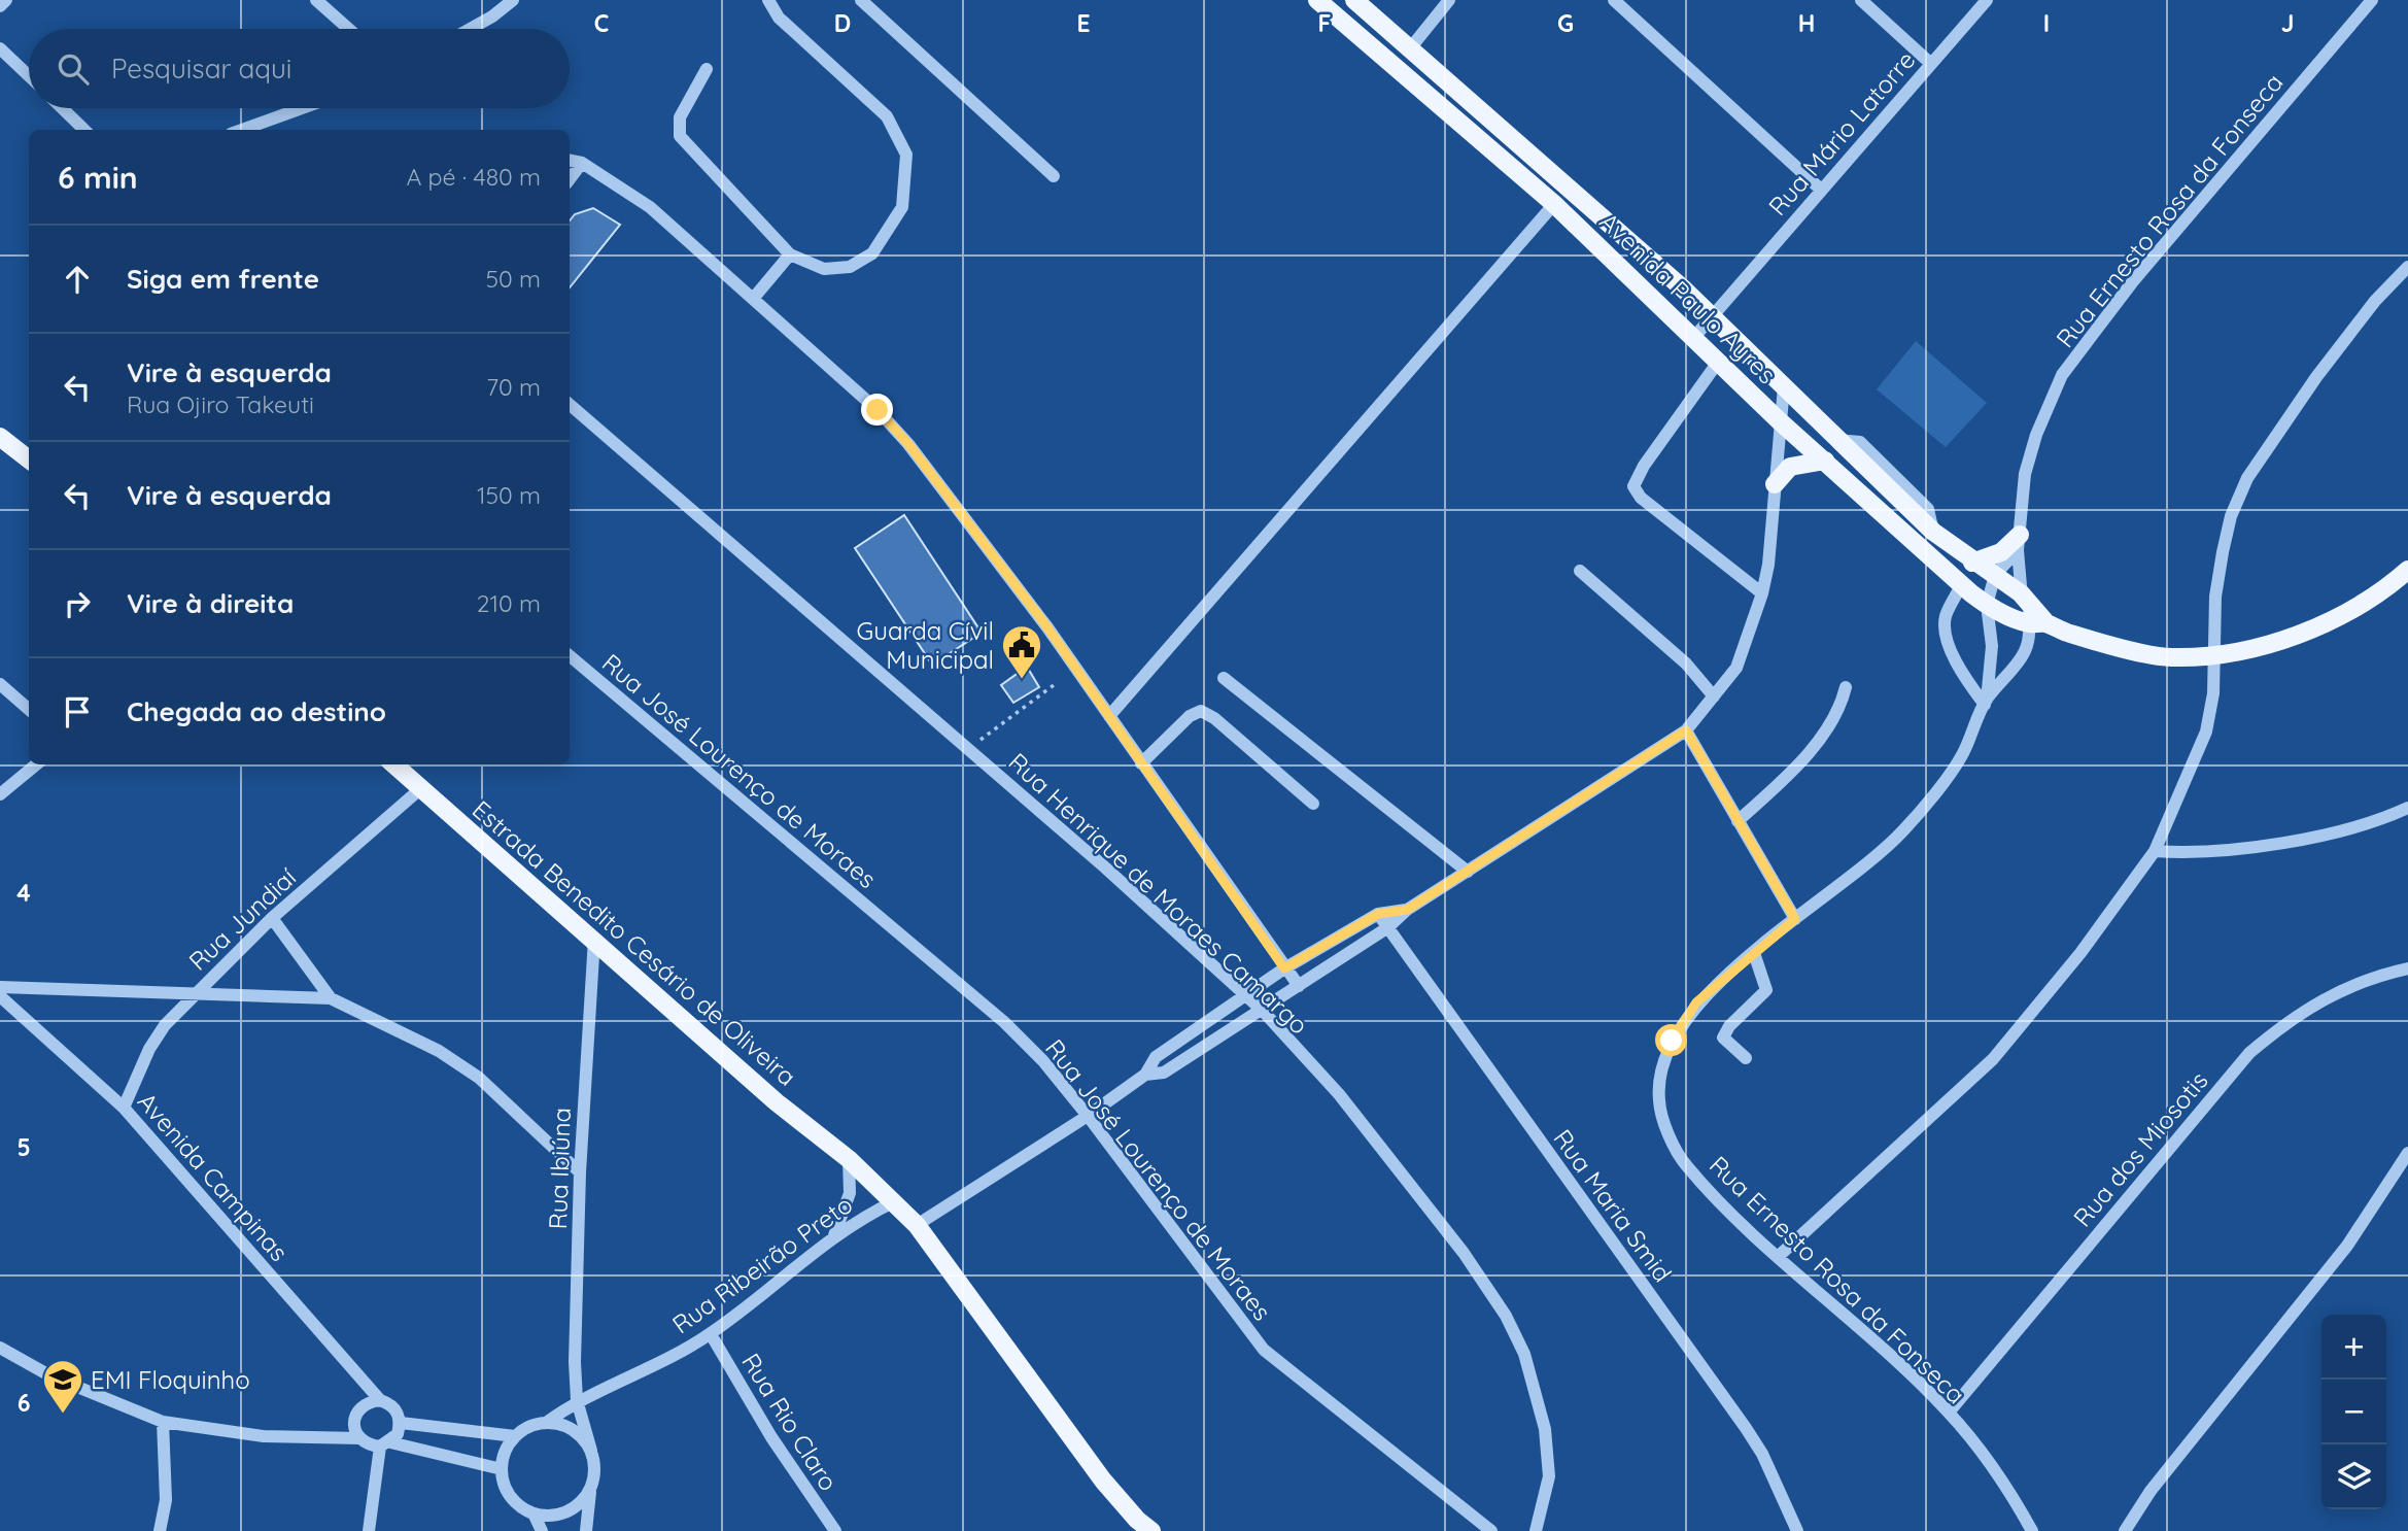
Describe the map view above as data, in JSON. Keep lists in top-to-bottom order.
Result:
{
  "streets": {
    "main road": ["Avenida Paulo Ayres", "Estrada Benedito Cesário de Oliveira"],
    "street": [
      "Rua Mário Latorre",
      "Rua Ernesto Rosa da Fonseca",
      "Rua José Lourenço de Moraes",
      "Rua Henrique de Moraes Camargo",
      "Rua Jundiaí",
      "Rua dos Miosotis",
      "Rua Ibiúna",
      "Avenida Campinas",
      "Rua Maria Smid",
      "Rua Ribeirão Preto",
      "Rua Rio Claro"
    ]
  },
  "crossings": [
    ["Rua Mário Latorre", "Avenida Paulo Ayres"],
    ["Rua Ernesto Rosa da Fonseca", "Avenida Paulo Ayres"],
    ["Rua Ernesto Rosa da Fonseca", "Rua dos Miosotis"],
    ["Rua Jundiaí", "Estrada Benedito Cesário de Oliveira"],
    ["Rua Jundiaí", "Avenida Campinas"],
    ["Estrada Benedito Cesário de Oliveira", "Rua Ibiúna"],
    ["Estrada Benedito Cesário de Oliveira", "Rua Ribeirão Preto"],
    ["Rua Ibiúna", "Rua Ribeirão Preto"],
    ["Rua Ribeirão Preto", "Rua Rio Claro"]
  ],
  "places": {
    "public building": ["Guarda Cívil Municipal"],
    "school or university": ["EMI Floquinho"]
  },
  "page": {
    "search": "Pesquisar aqui",
    "heading": ["6 min", "A pé · 480 m"],
    "list": [
      ["Siga em frente", "50 m"],
      ["Vire à esquerda", "Rua Ojiro Takeuti", "70 m"],
      ["Vire à esquerda", "150 m"],
      ["Vire à direita", "210 m"],
      "Chegada ao destino"
    ],
    "map_buttons": ["+", "−"]
  },
  "grid": {
    "columns": [
      "C",
      "D",
      "E",
      "F",
      "G",
      "H",
      "I",
      "J"
    ],
    "rows": ["4", "5", "6"]
  }
}
